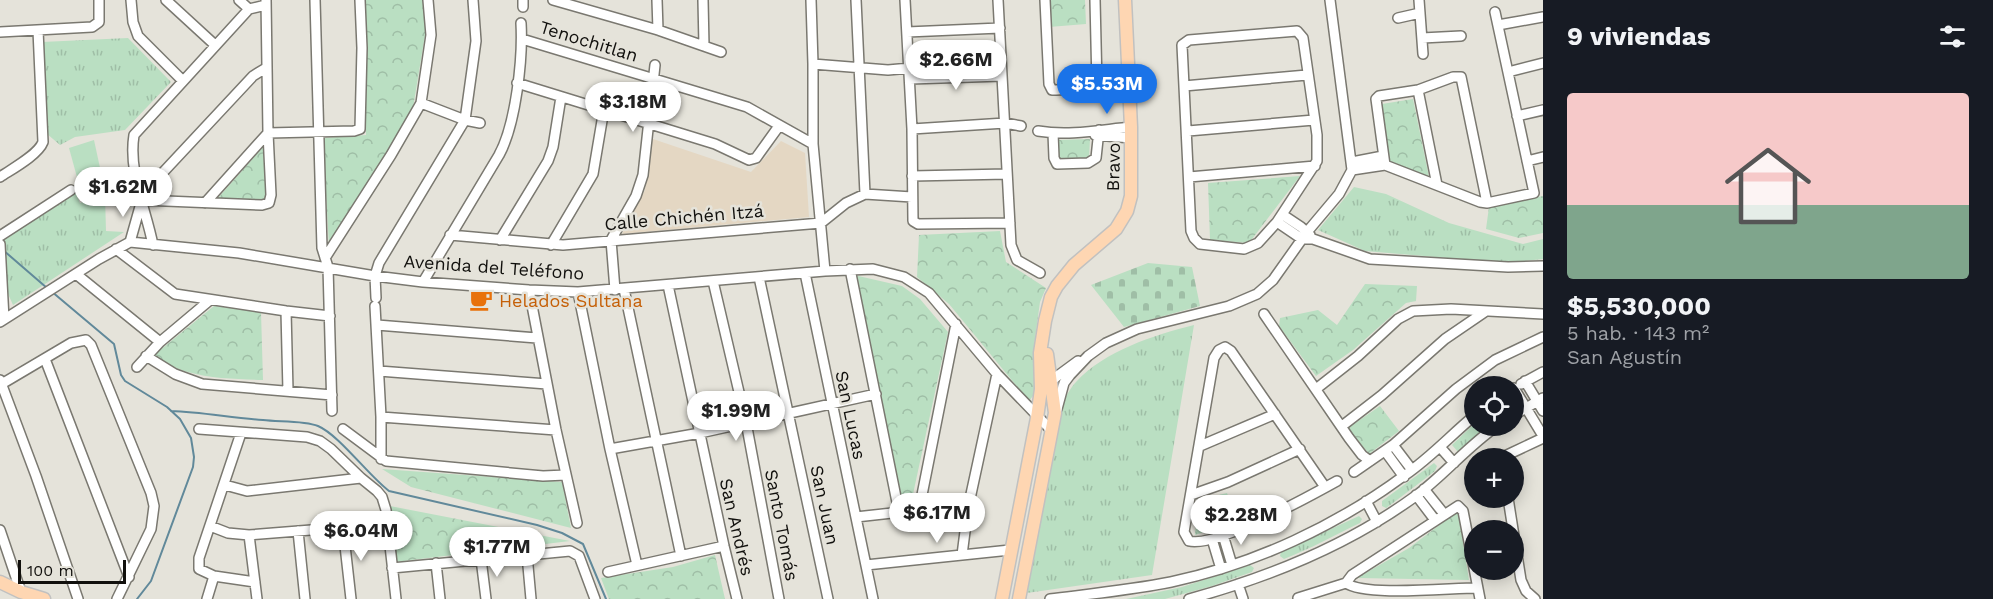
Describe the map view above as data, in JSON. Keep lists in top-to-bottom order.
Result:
{
  "streets": {
    "main road": ["Bravo"],
    "street": [
      "Tenochitlan",
      "Calle Chichén Itzá",
      "Avenida del Teléfono",
      "San Lucas",
      "San Juan",
      "Santo Tomás",
      "San Andrés"
    ]
  },
  "crossings": [
    ["Bravo", "Avenida del Teléfono"],
    ["Avenida del Teléfono", "San Lucas"],
    ["Avenida del Teléfono", "San Juan"],
    ["Avenida del Teléfono", "Santo Tomás"],
    ["Avenida del Teléfono", "San Andrés"]
  ],
  "places": {
    "cafe": ["Helados Sultana"]
  },
  "scale_bar": "100 m",
  "page": {
    "heading": "9 viviendas",
    "price": [
      "$2.66M",
      "$5.53M",
      "$3.18M",
      "$1.62M",
      "$1.99M",
      "$6.17M",
      "$2.28M",
      "$6.04M",
      "$1.77M"
    ],
    "list": [
      {
        "name": "$5,530,000",
        "note": "5 hab. · 143 m² · San Agustín"
      }
    ],
    "map_buttons": ["+", "−"],
    "scale": "100 m"
  }
}
